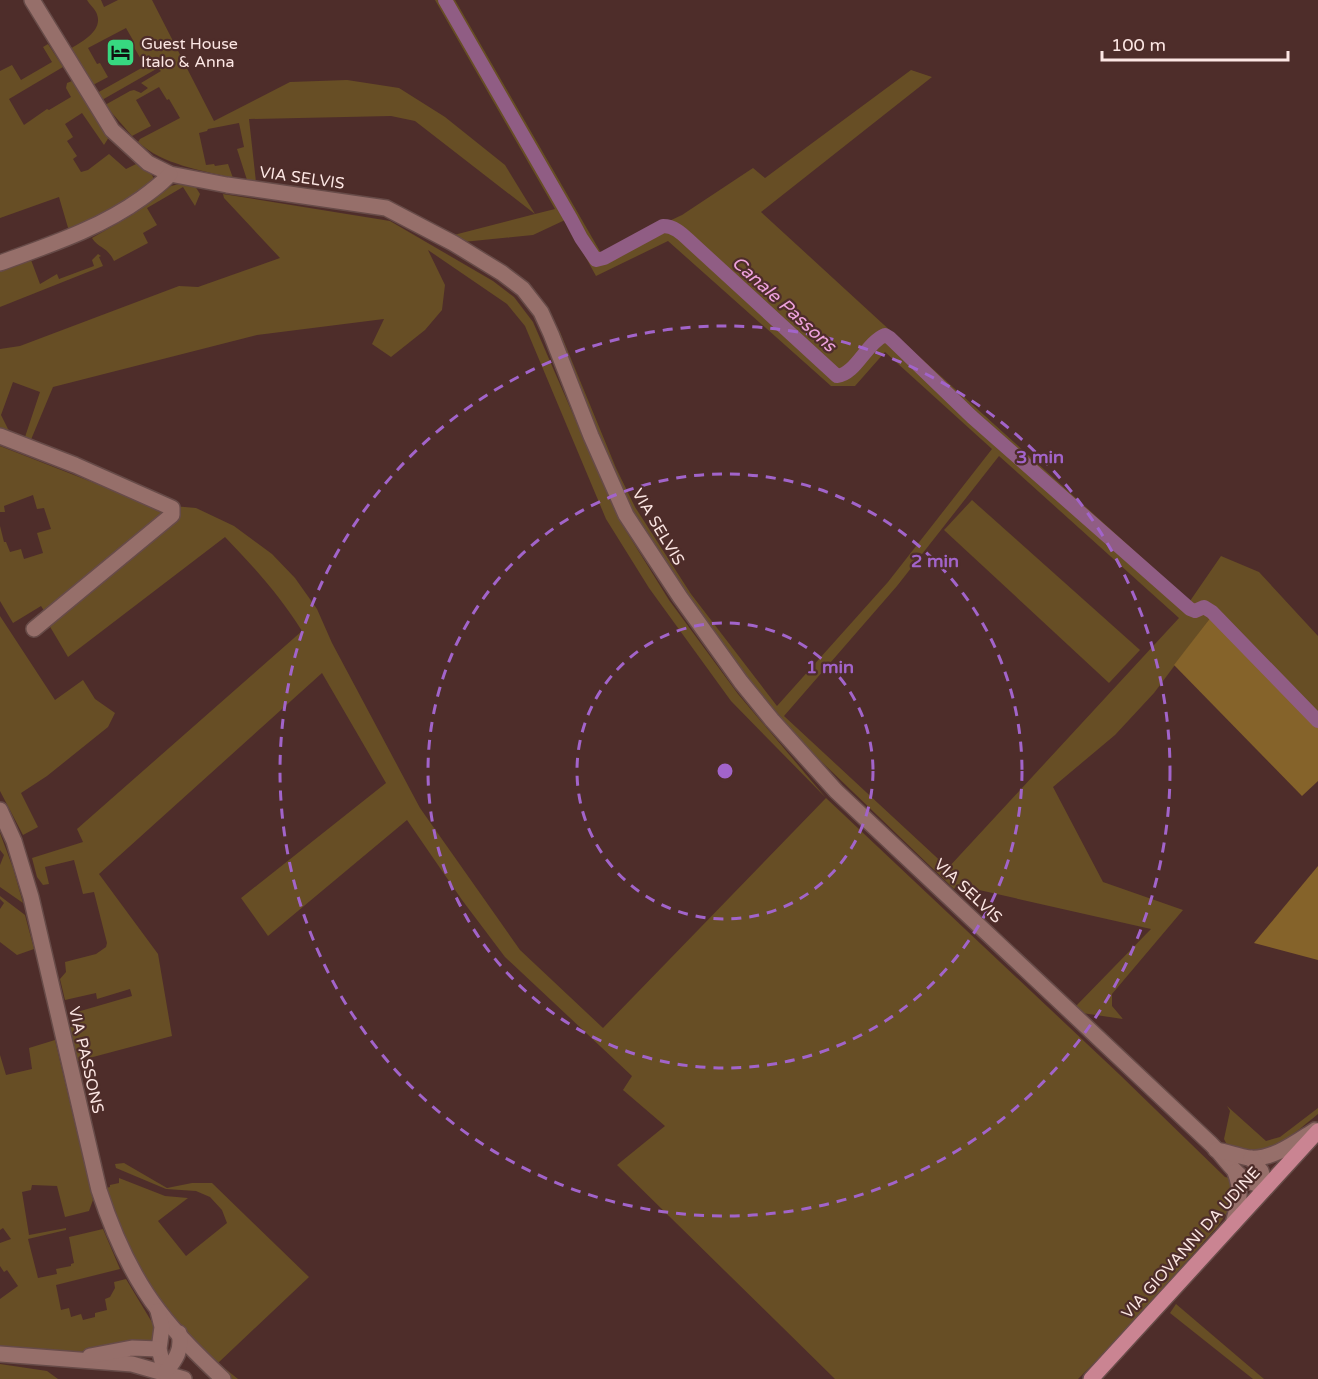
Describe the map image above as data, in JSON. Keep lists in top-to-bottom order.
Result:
{
  "streets": {
    "main road": ["VIA GIOVANNI DA UDINE"],
    "street": ["VIA SELVIS", "VIA PASSONS"]
  },
  "crossings": [
    ["VIA SELVIS", "VIA GIOVANNI DA UDINE"]
  ],
  "water": ["Canale Passons"],
  "places": {
    "hotel": ["Guest House Italo & Anna"]
  },
  "scale_bar": "100 m",
  "rings": ["3 min", "2 min", "1 min"]
}
